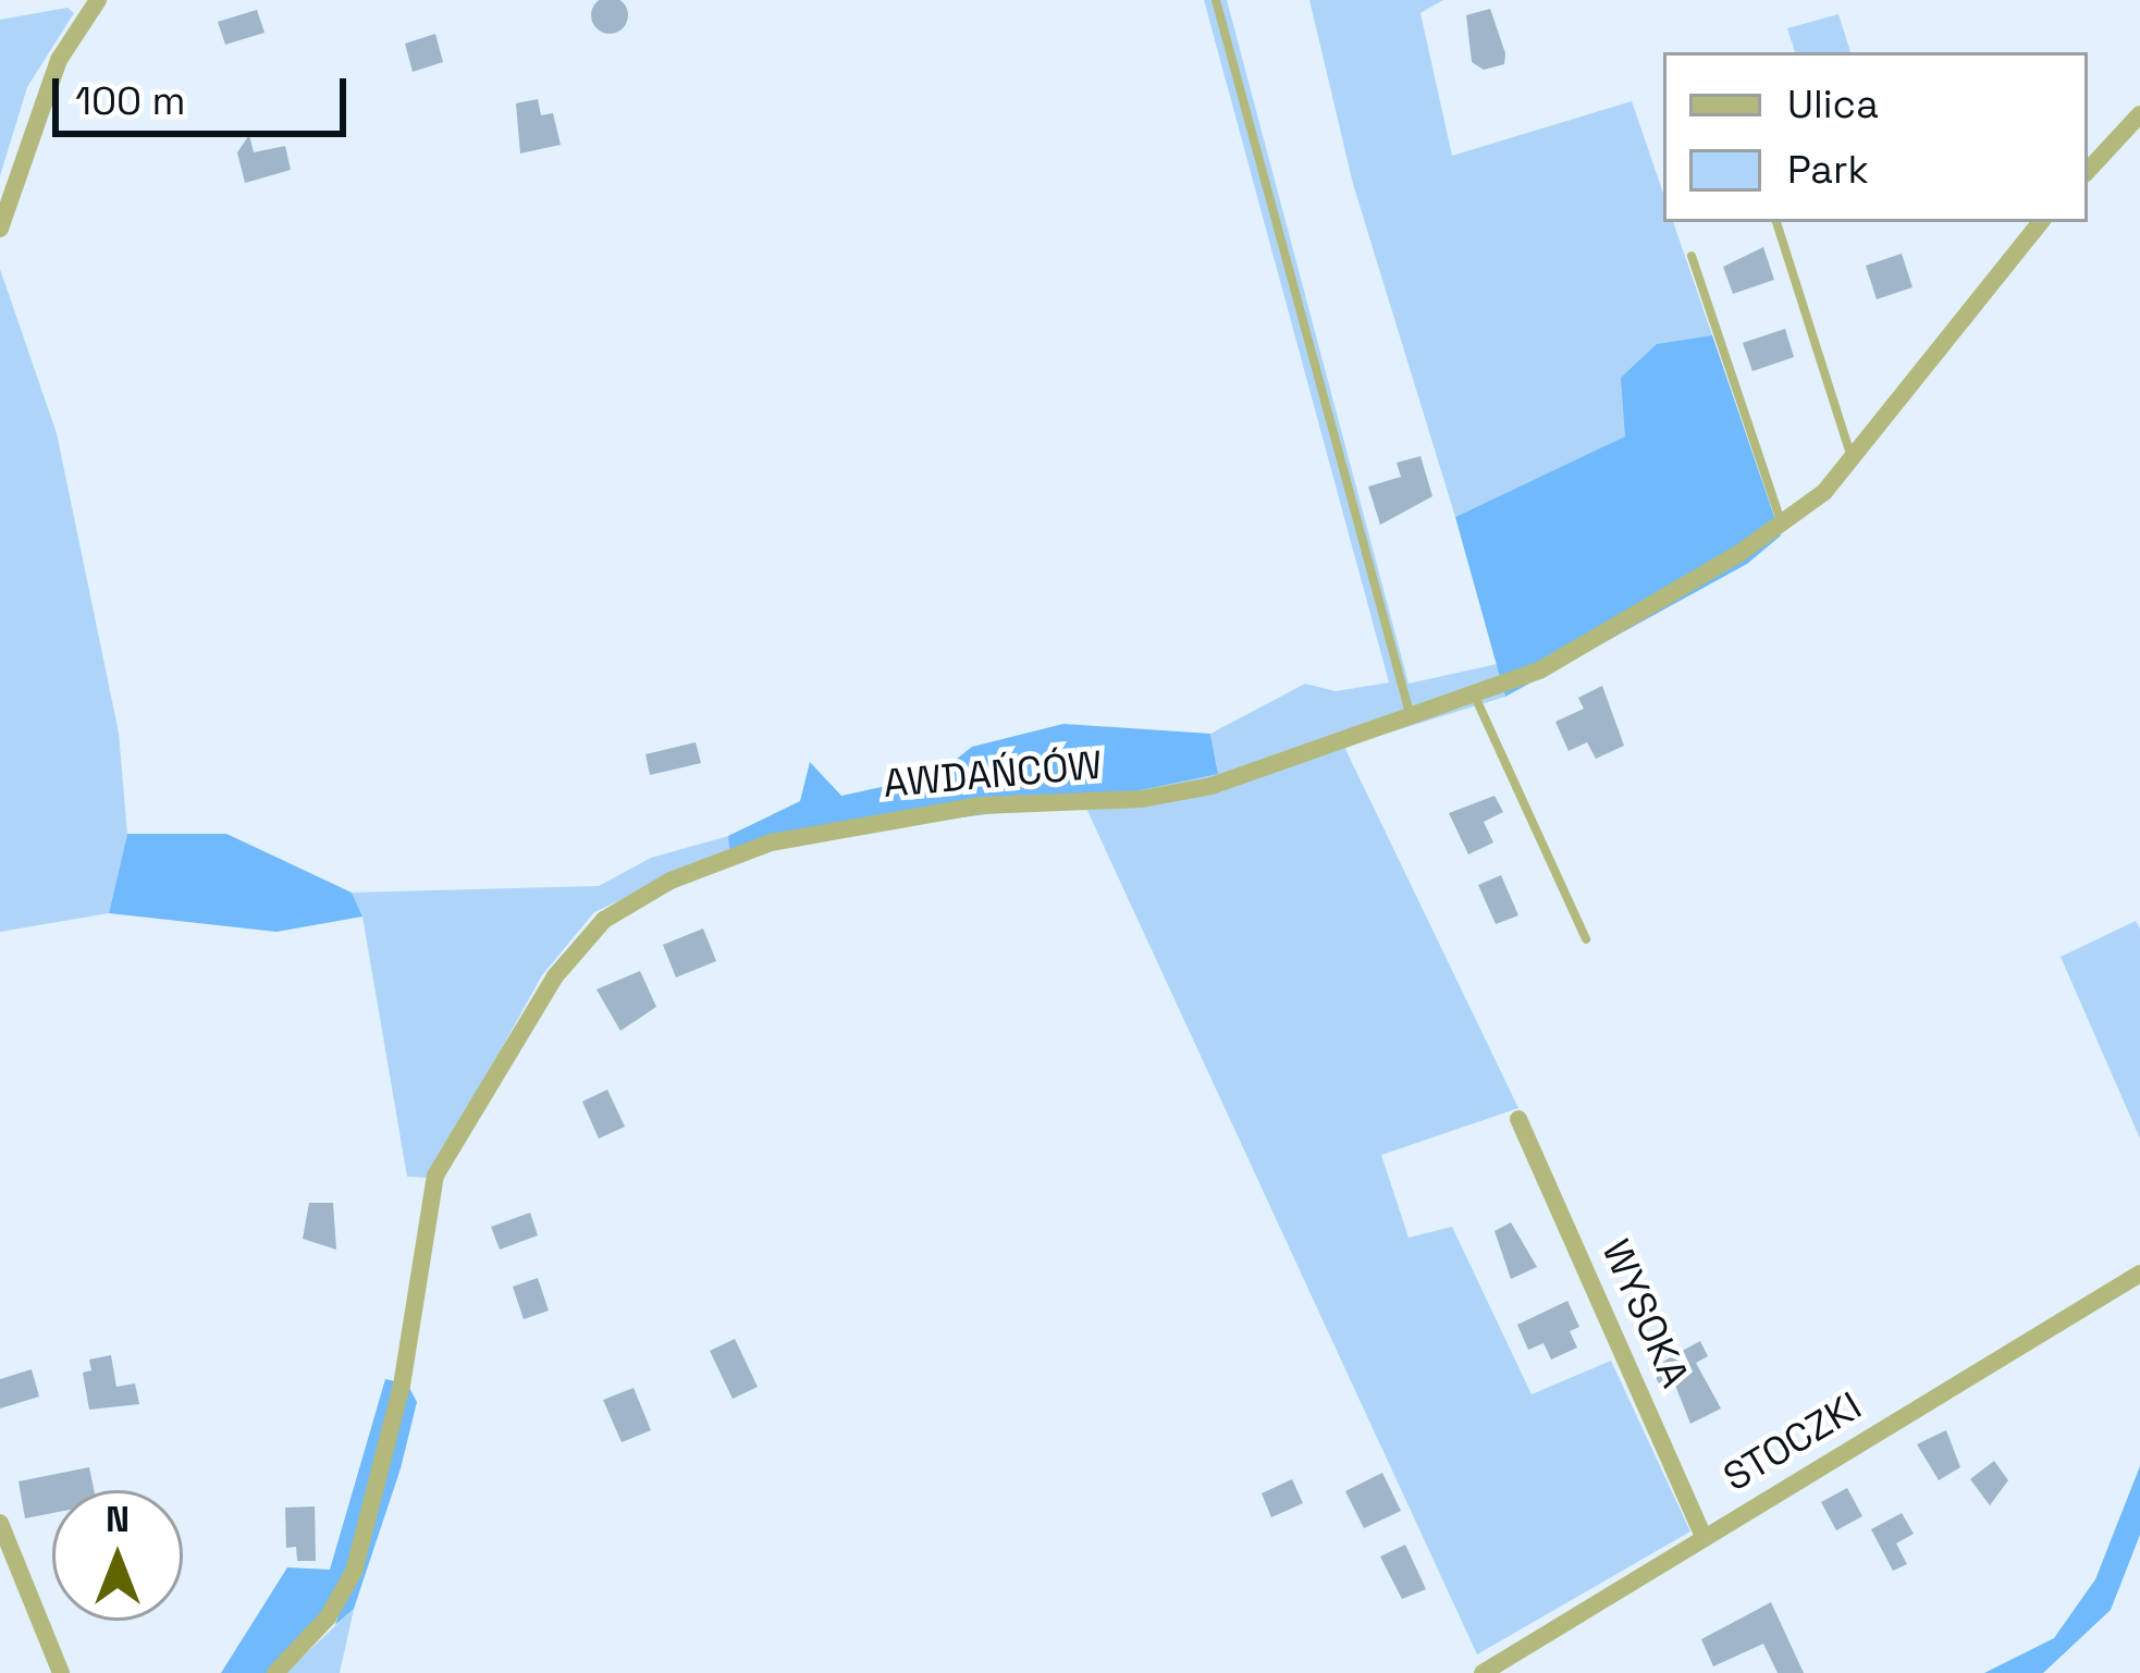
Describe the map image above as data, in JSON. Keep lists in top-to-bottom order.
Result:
{
  "streets": {
    "street": ["AWDAŃCÓW", "WYSOKA", "STOCZKI"]
  },
  "crossings": [
    ["WYSOKA", "STOCZKI"]
  ],
  "legend": ["Ulica", "Park"],
  "scale_bar": "100 m",
  "north": "top"
}
